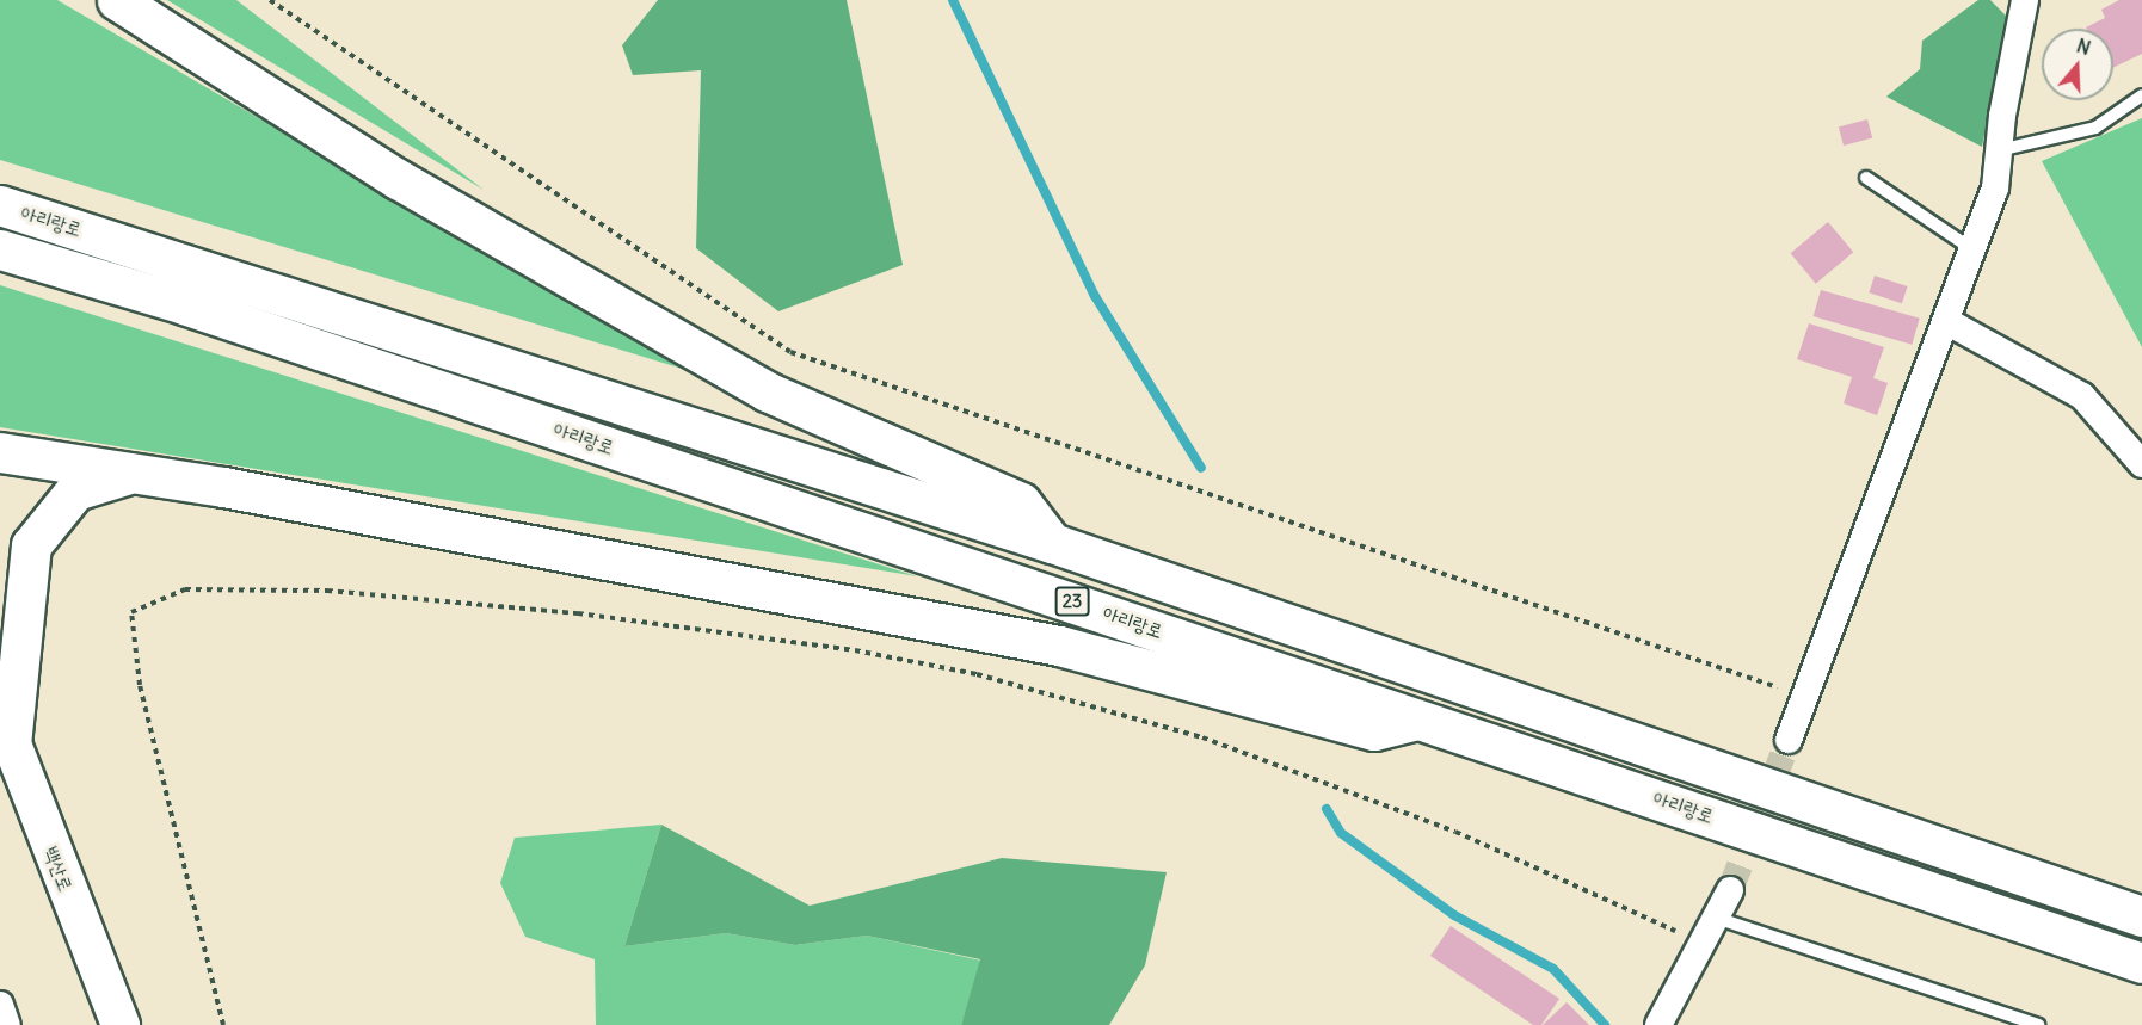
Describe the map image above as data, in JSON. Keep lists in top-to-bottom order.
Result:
{
  "streets": {
    "highway": ["아리랑로", "23"],
    "main road": ["백산로"]
  },
  "north": "top"
}
